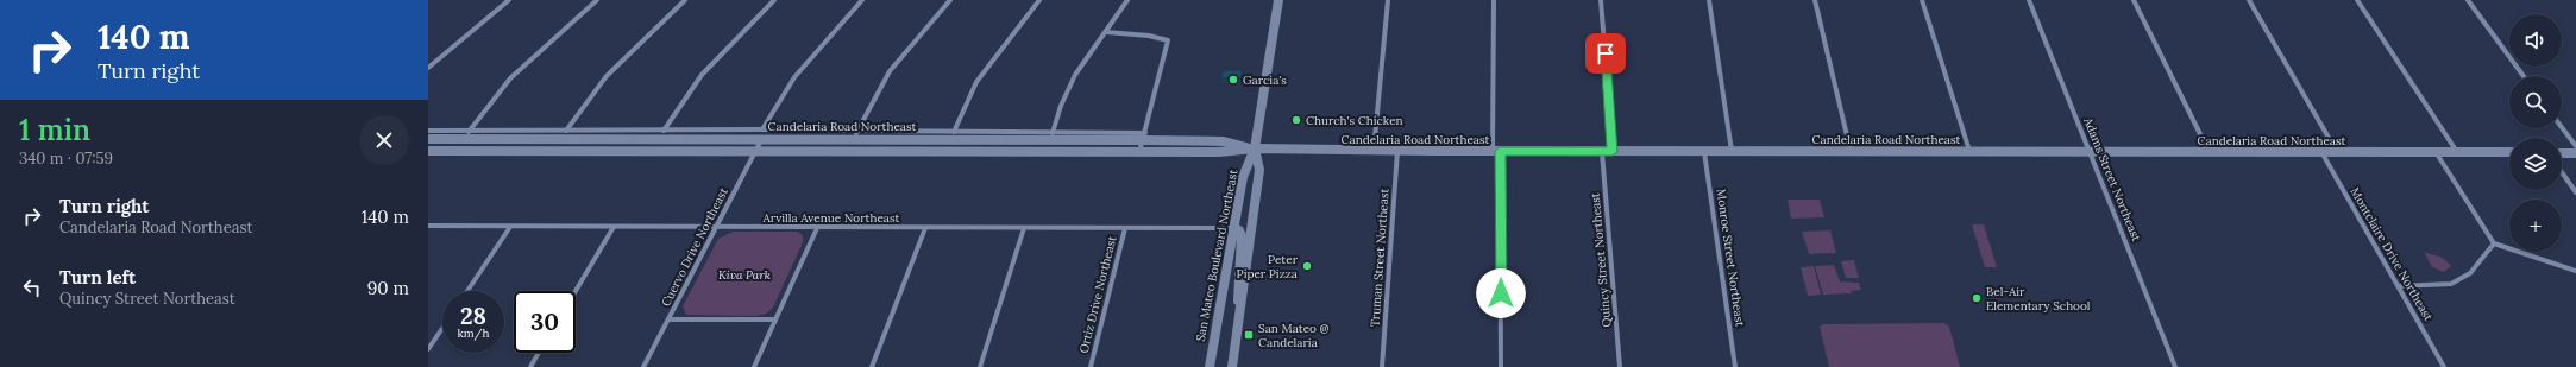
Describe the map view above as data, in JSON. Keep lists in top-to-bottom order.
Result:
{
  "streets": {
    "main road": ["Candelaria Road Northeast", "San Mateo Boulevard Northeast"],
    "street": [
      "Adams Street Northeast",
      "Arvilla Avenue Northeast",
      "Cuervo Drive Northeast",
      "Montclaire Drive Northeast",
      "Truman Street Northeast",
      "Monroe Street Northeast",
      "Quincy Street Northeast",
      "Ortiz Drive Northeast"
    ]
  },
  "crossings": [
    ["Candelaria Road Northeast", "Adams Street Northeast"],
    ["Candelaria Road Northeast", "Cuervo Drive Northeast"],
    ["Candelaria Road Northeast", "Montclaire Drive Northeast"],
    ["Candelaria Road Northeast", "San Mateo Boulevard Northeast"],
    ["Candelaria Road Northeast", "Truman Street Northeast"],
    ["Candelaria Road Northeast", "Monroe Street Northeast"],
    ["Candelaria Road Northeast", "Quincy Street Northeast"],
    ["Arvilla Avenue Northeast", "Cuervo Drive Northeast"],
    ["Arvilla Avenue Northeast", "San Mateo Boulevard Northeast"],
    ["Arvilla Avenue Northeast", "Ortiz Drive Northeast"]
  ],
  "parks": ["Kiva Park"],
  "places": {
    "other": [
      "Garcia's",
      "Church's Chicken",
      "Peter Piper Pizza",
      "Bel-Air Elementary School"
    ],
    "transit": ["San Mateo @ Candelaria"]
  },
  "page": {
    "turn": ["140 m", "Turn right"],
    "map_buttons": "+",
    "heading": ["1 min", "340 m · 07:59"],
    "list": [
      {
        "name": "Turn right",
        "note": "Candelaria Road Northeast",
        "value": "140 m"
      },
      {
        "name": "Turn left",
        "note": "Quincy Street Northeast",
        "value": "90 m"
      }
    ],
    "speed": "28 km/h",
    "limit": "30"
  }
}
